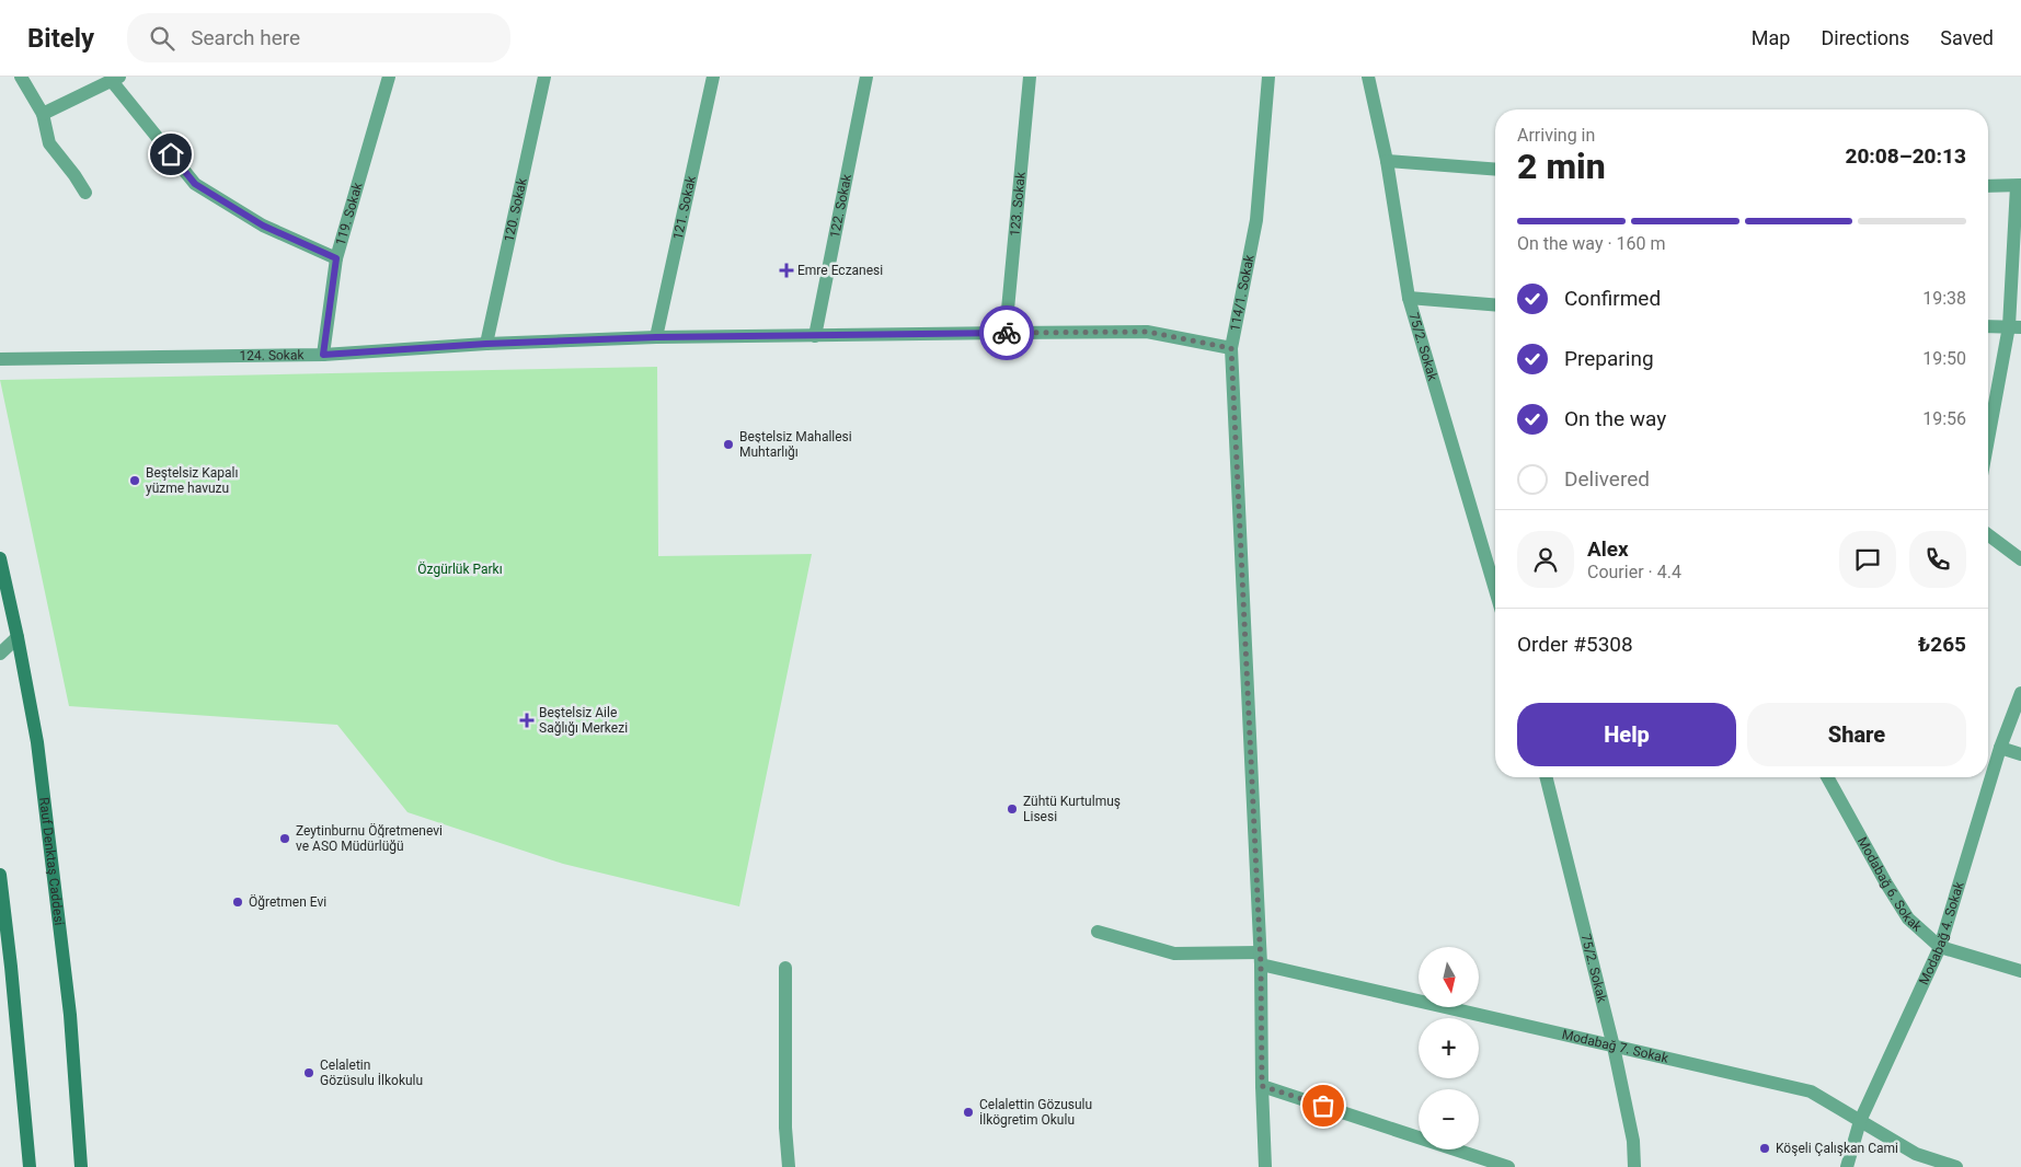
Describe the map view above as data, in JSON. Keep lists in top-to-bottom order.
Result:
{
  "streets": {
    "main road": ["Rauf Denktaş Caddesi"],
    "street": [
      "123. Sokak",
      "122. Sokak",
      "121. Sokak",
      "120. Sokak",
      "119. Sokak",
      "114/1. Sokak",
      "75/2. Sokak",
      "124. Sokak",
      "Modabağ 6. Sokak",
      "Modabağ 4. Sokak",
      "Modabağ 7. Sokak"
    ]
  },
  "crossings": [
    ["123. Sokak", "124. Sokak"],
    ["122. Sokak", "124. Sokak"],
    ["121. Sokak", "124. Sokak"],
    ["120. Sokak", "124. Sokak"],
    ["119. Sokak", "124. Sokak"],
    ["114/1. Sokak", "124. Sokak"],
    ["114/1. Sokak", "Modabağ 7. Sokak"],
    ["75/2. Sokak", "Modabağ 7. Sokak"],
    ["Modabağ 6. Sokak", "Modabağ 4. Sokak"],
    ["Modabağ 4. Sokak", "Modabağ 7. Sokak"]
  ],
  "parks": ["Özgürlük Parkı"],
  "places": {
    "health": ["Emre Eczanesi", "Beştelsiz Aile Sağlığı Merkezi"],
    "other": [
      "Beştelsiz Mahallesi Muhtarlığı",
      "Beştelsiz Kapalı yüzme havuzu",
      "Zühtü Kurtulmuş Lisesi",
      "Zeytinburnu Öğretmenevi ve ASO Müdürlüğü",
      "Öğretmen Evi",
      "Celaletin Gözüsulu İlkokulu",
      "Celalettin Gözusulu İlkögretim Okulu",
      "Köşeli Çalışkan Cami"
    ]
  },
  "north": "bottom",
  "page": {
    "header": "Bitely",
    "search": "Search here",
    "nav": ["Map", "Directions", "Saved"],
    "heading": ["2 min", "Arriving in", "20:08–20:13"],
    "panel": [
      "Alex",
      "Courier · 4.4",
      "Order #5308",
      "₺265"
    ],
    "bar": "On the way · 160 m",
    "list": [
      ["Confirmed", "19:38"],
      ["Preparing", "19:50"],
      ["On the way", "19:56"],
      "Delivered"
    ],
    "buttons": ["Help", "Share"],
    "map_buttons": ["+", "−"]
  }
}
